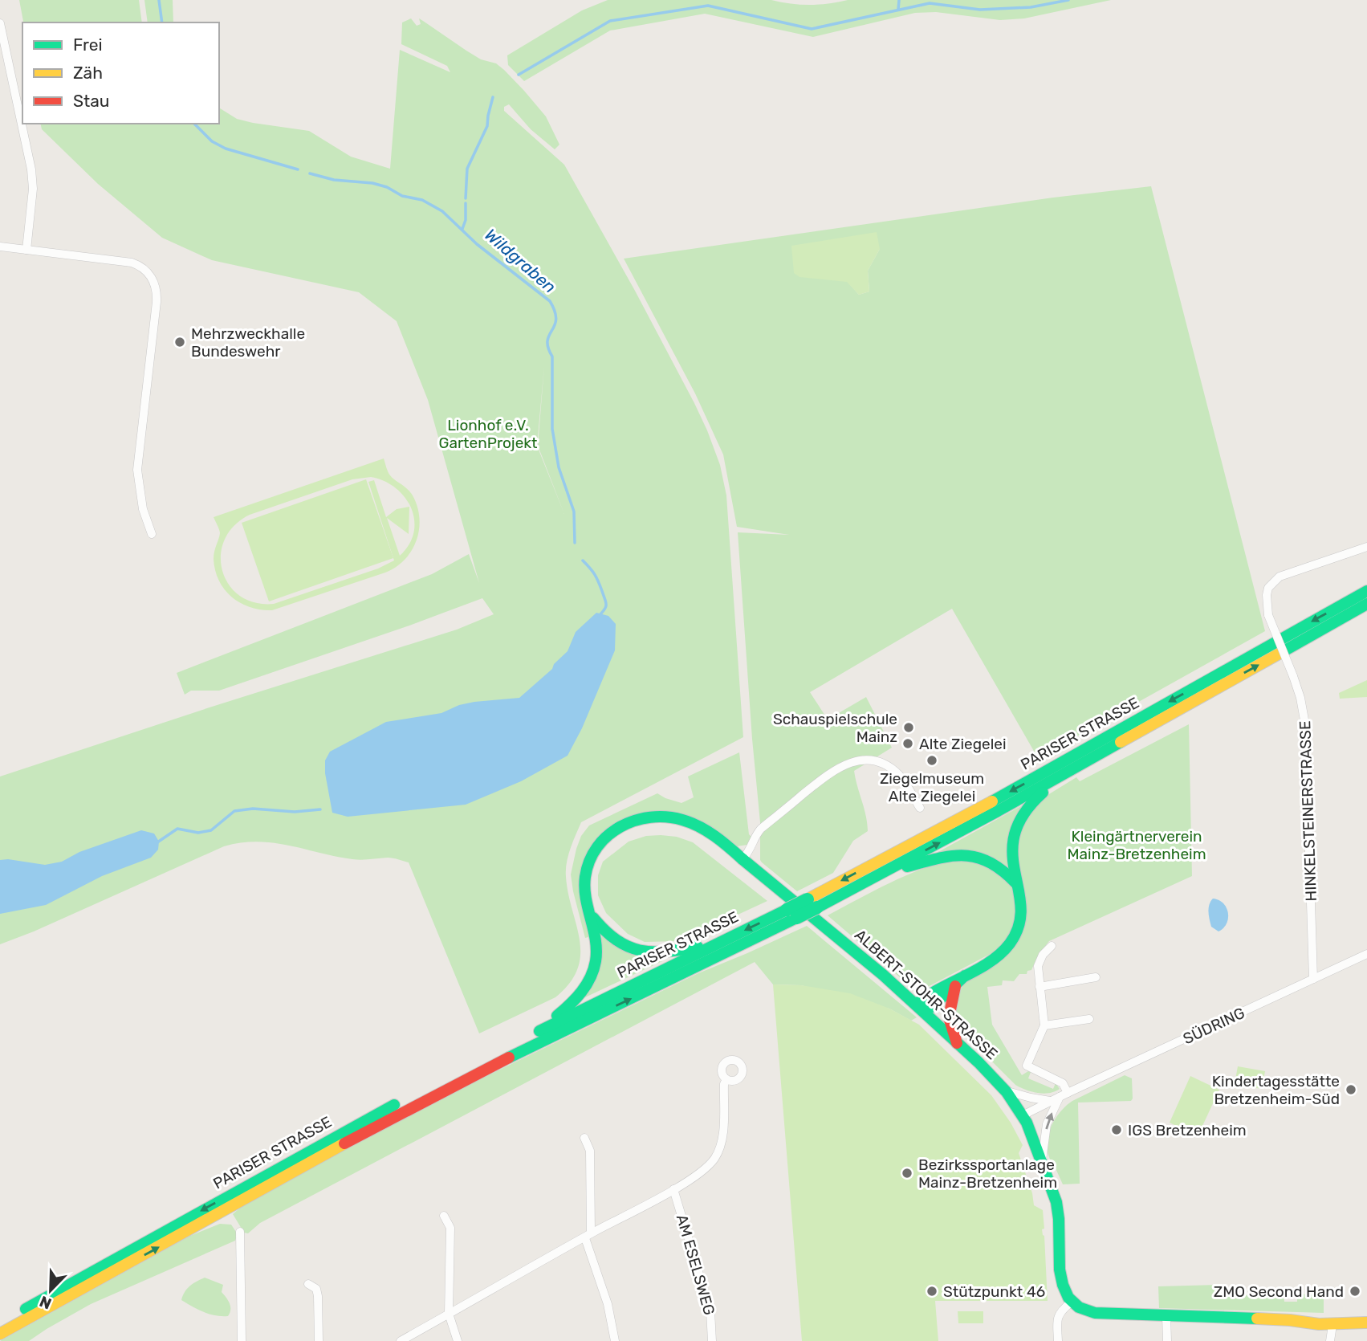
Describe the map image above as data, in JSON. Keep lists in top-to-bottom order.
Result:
{
  "streets": {
    "main road": ["PARISER STRASSE", "ALBERT-STOHR-STRASSE"],
    "street": ["HINKELSTEINERSTRASSE", "SÜDRING", "AM ESELSWEG"]
  },
  "crossings": [
    ["PARISER STRASSE", "ALBERT-STOHR-STRASSE"],
    ["HINKELSTEINERSTRASSE", "SÜDRING"],
    ["ALBERT-STOHR-STRASSE", "SÜDRING"]
  ],
  "water": ["Wildgraben"],
  "parks": ["Lionhof e.V. GartenProjekt", "Kleingärtnerverein Mainz-Bretzenheim"],
  "places": [
    "Mehrzweckhalle Bundeswehr",
    "Schauspielschule Mainz",
    "Alte Ziegelei",
    "Ziegelmuseum Alte Ziegelei",
    "Kindertagesstätte Bretzenheim-Süd",
    "IGS Bretzenheim",
    "Bezirkssportanlage Mainz-Bretzenheim",
    "Stützpunkt 46",
    "ZMO Second Hand"
  ],
  "legend": ["Frei", "Zäh", "Stau"],
  "north": "bottom left"
}
